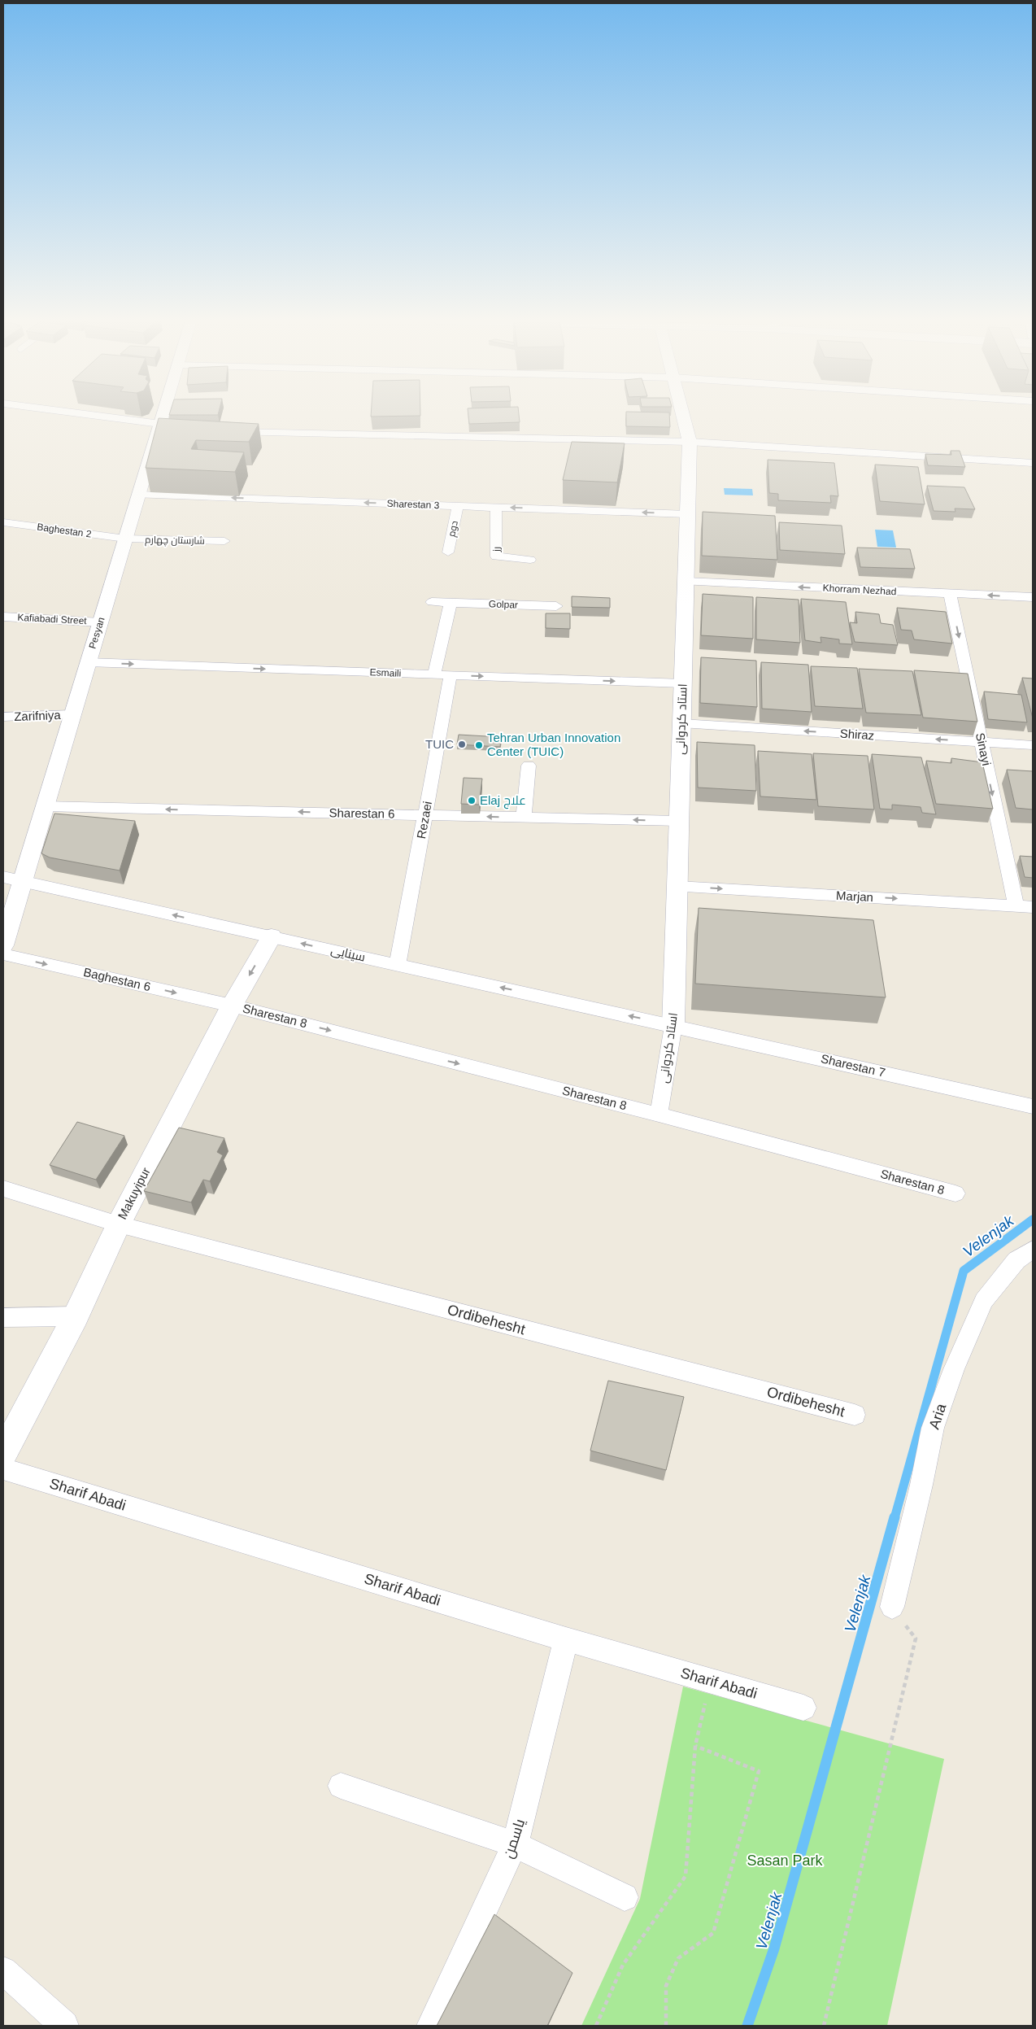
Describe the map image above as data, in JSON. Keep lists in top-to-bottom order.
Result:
{
  "streets": {
    "street": [
      "Sharestan 3",
      "دوم",
      "Baghestan 2",
      "شارستان چهارم",
      "رز",
      "Khorram Nezhad",
      "Golpar",
      "Kafiabadi Street",
      "Pesyan",
      "Esmaili",
      "Zarifniya",
      "استاد کردوانی",
      "Shiraz",
      "Sinayi",
      "Sharestan 6",
      "Rezaei",
      "Marjan",
      "سینایی",
      "Baghestan 6",
      "Sharestan 8",
      "Sharestan 7",
      "Makuyipur",
      "Ordibehesht",
      "Aria",
      "Sharif Abadi",
      "یاسمن"
    ]
  },
  "crossings": [
    ["Sharestan 3", "دوم"],
    ["Sharestan 3", "رز"],
    ["Sharestan 3", "Pesyan"],
    ["Sharestan 3", "استاد کردوانی"],
    ["Baghestan 2", "شارستان چهارم"],
    ["Baghestan 2", "Pesyan"],
    ["شارستان چهارم", "Pesyan"],
    ["Khorram Nezhad", "استاد کردوانی"],
    ["Khorram Nezhad", "Sinayi"],
    ["Kafiabadi Street", "Pesyan"],
    ["Pesyan", "Esmaili"],
    ["Pesyan", "Zarifniya"],
    ["Pesyan", "Sharestan 6"],
    ["Pesyan", "سینایی"],
    ["Esmaili", "استاد کردوانی"],
    ["Esmaili", "Rezaei"],
    ["استاد کردوانی", "Shiraz"],
    ["استاد کردوانی", "Sharestan 6"],
    ["استاد کردوانی", "Marjan"],
    ["استاد کردوانی", "سینایی"],
    ["استاد کردوانی", "Sharestan 8"],
    ["استاد کردوانی", "Sharestan 7"],
    ["Shiraz", "Sinayi"],
    ["Sinayi", "Marjan"],
    ["Sharestan 6", "Rezaei"],
    ["Rezaei", "سینایی"],
    ["سینایی", "Sharestan 7"],
    ["سینایی", "Makuyipur"],
    ["Baghestan 6", "Sharestan 8"],
    ["Baghestan 6", "Makuyipur"],
    ["Sharestan 8", "Makuyipur"],
    ["Makuyipur", "Ordibehesht"],
    ["Sharif Abadi", "یاسمن"]
  ],
  "one_way": [
    "Esmaili",
    "Shiraz",
    "Sinayi",
    "Sharestan 6",
    "Marjan",
    "سینایی",
    "Baghestan 6",
    "Sharestan 8"
  ],
  "water": ["Velenjak"],
  "parks": ["Sasan Park"],
  "places": ["TUIC", "Tehran Urban Innovation Center (TUIC)", "Elaj علاج"]
}
